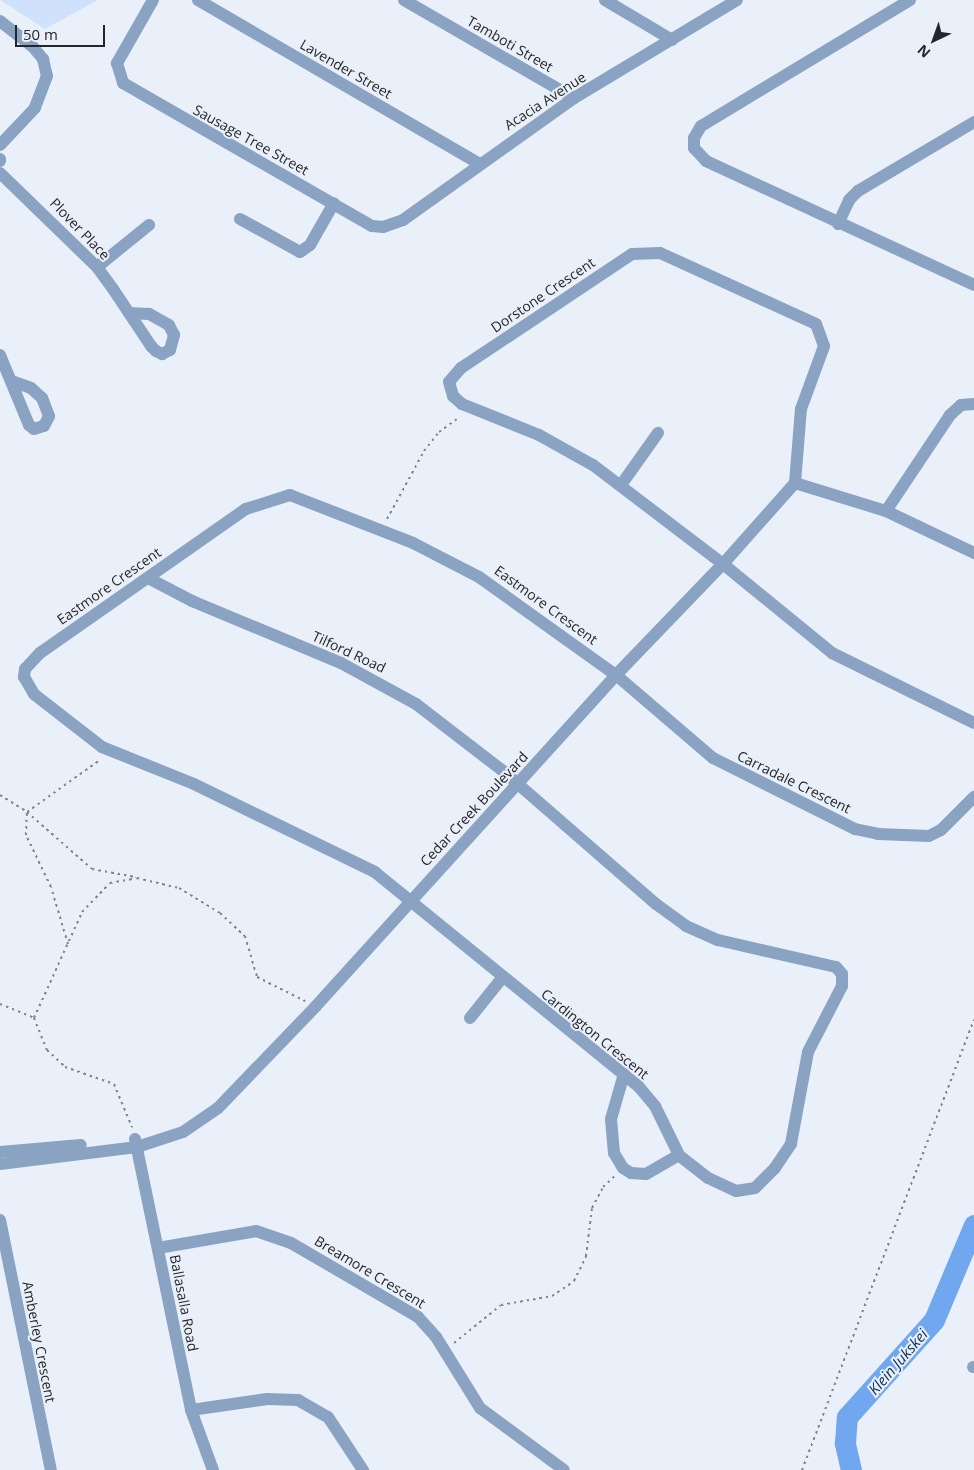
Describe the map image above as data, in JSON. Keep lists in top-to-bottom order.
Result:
{
  "streets": {
    "street": [
      "Tamboti Street",
      "Lavender Street",
      "Acacia Avenue",
      "Sausage Tree Street",
      "Plover Place",
      "Dorstone Crescent",
      "Eastmore Crescent",
      "Tilford Road",
      "Carradale Crescent",
      "Cedar Creek Boulevard",
      "Cardington Crescent",
      "Breamore Crescent",
      "Ballasalla Road",
      "Amberley Crescent"
    ]
  },
  "crossings": [
    ["Tamboti Street", "Acacia Avenue"],
    ["Lavender Street", "Acacia Avenue"],
    ["Acacia Avenue", "Sausage Tree Street"],
    ["Dorstone Crescent", "Cedar Creek Boulevard"],
    ["Eastmore Crescent", "Tilford Road"],
    ["Eastmore Crescent", "Carradale Crescent"],
    ["Eastmore Crescent", "Cedar Creek Boulevard"],
    ["Eastmore Crescent", "Cardington Crescent"],
    ["Tilford Road", "Cedar Creek Boulevard"],
    ["Tilford Road", "Cardington Crescent"],
    ["Carradale Crescent", "Cedar Creek Boulevard"],
    ["Cedar Creek Boulevard", "Cardington Crescent"],
    ["Cedar Creek Boulevard", "Ballasalla Road"],
    ["Breamore Crescent", "Ballasalla Road"]
  ],
  "water": ["Klein Jukskei"],
  "scale_bar": "50 m",
  "north": "bottom left"
}
